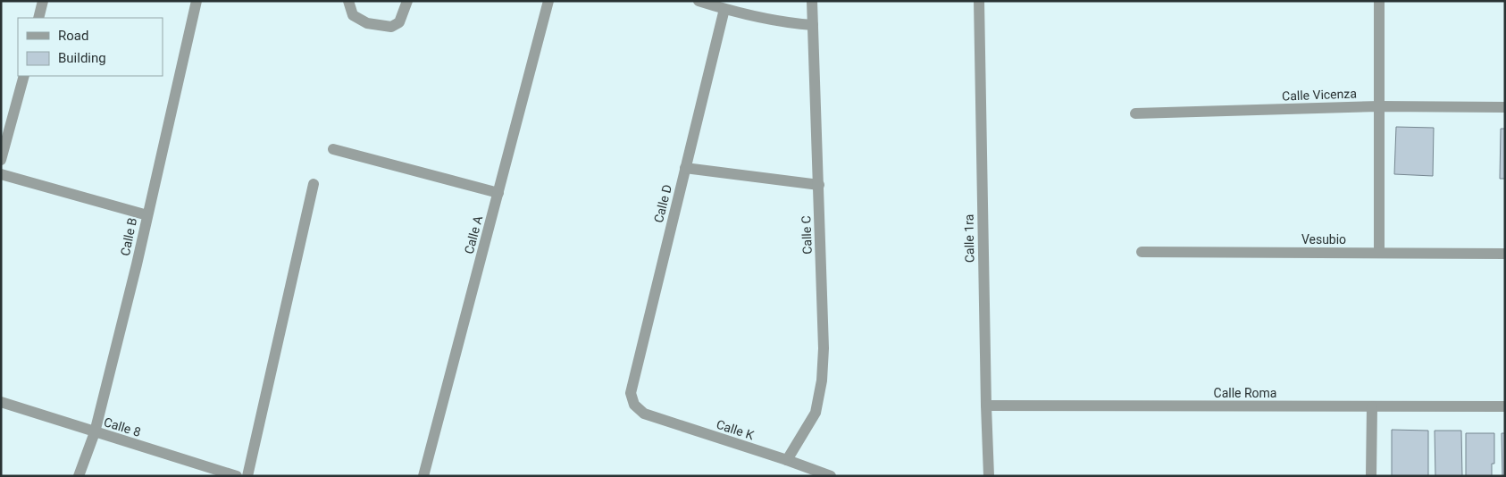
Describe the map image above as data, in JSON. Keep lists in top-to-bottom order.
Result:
{
  "streets": {
    "street": [
      "Calle Vicenza",
      "Calle D",
      "Calle A",
      "Calle C",
      "Calle B",
      "Calle 1ra",
      "Vesubio",
      "Calle Roma",
      "Calle 8",
      "Calle K"
    ]
  },
  "crossings": [
    ["Calle D", "Calle K"],
    ["Calle C", "Calle K"],
    ["Calle B", "Calle 8"],
    ["Calle 1ra", "Calle Roma"]
  ],
  "legend": ["Road", "Building"]
}
